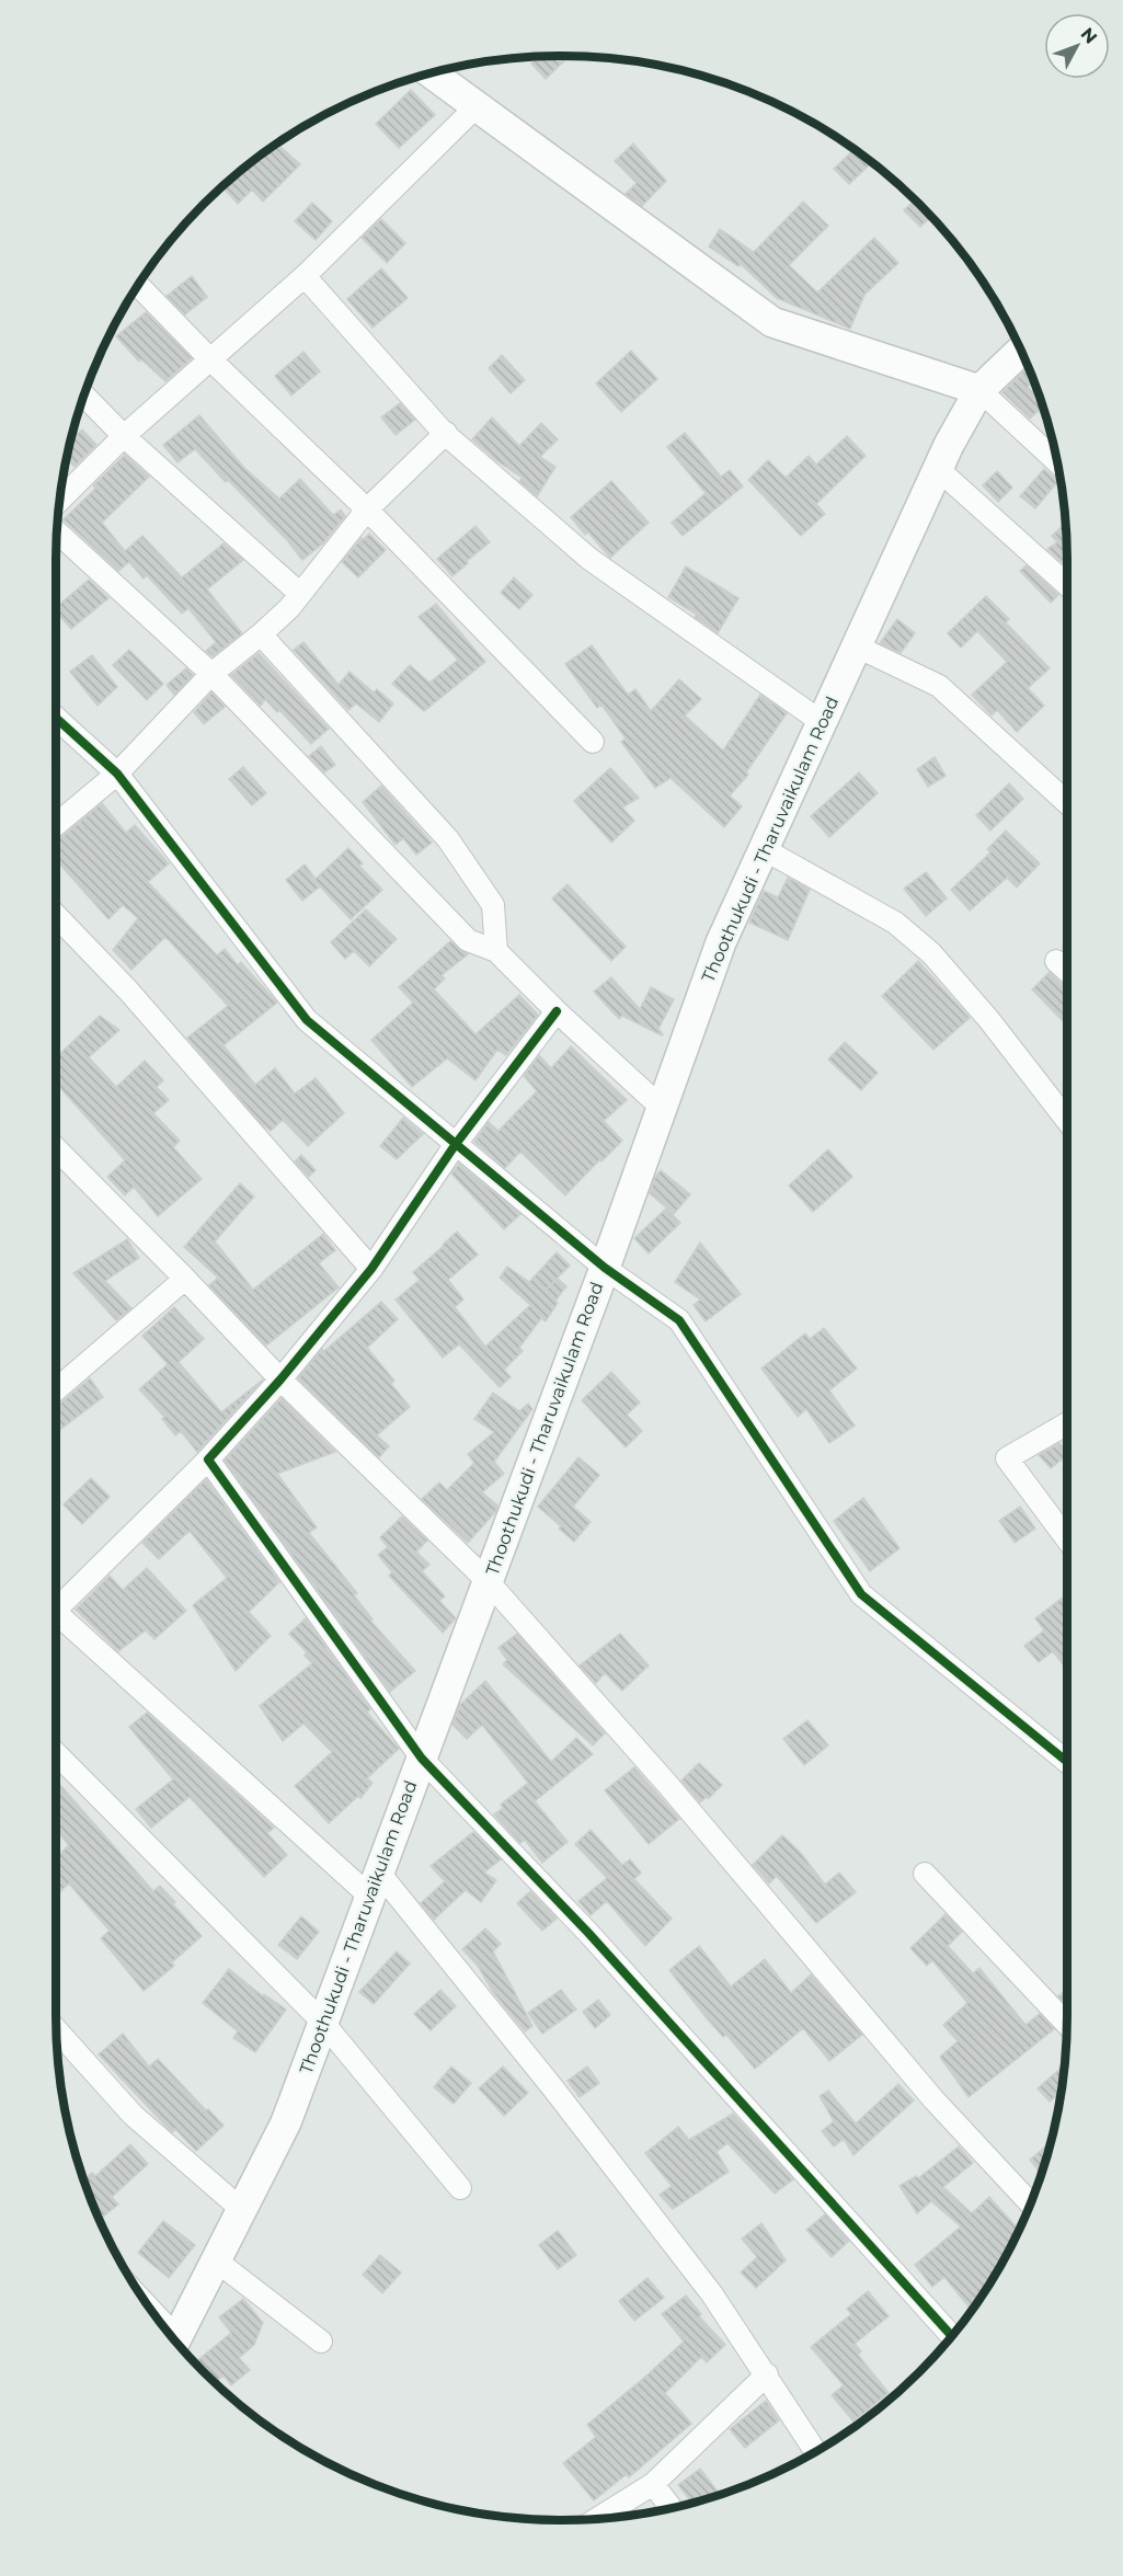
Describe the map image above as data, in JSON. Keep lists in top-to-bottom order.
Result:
{
  "streets": {
    "main road": ["Thoothukudi - Tharuvaikulam Road"]
  },
  "north": "top right"
}
